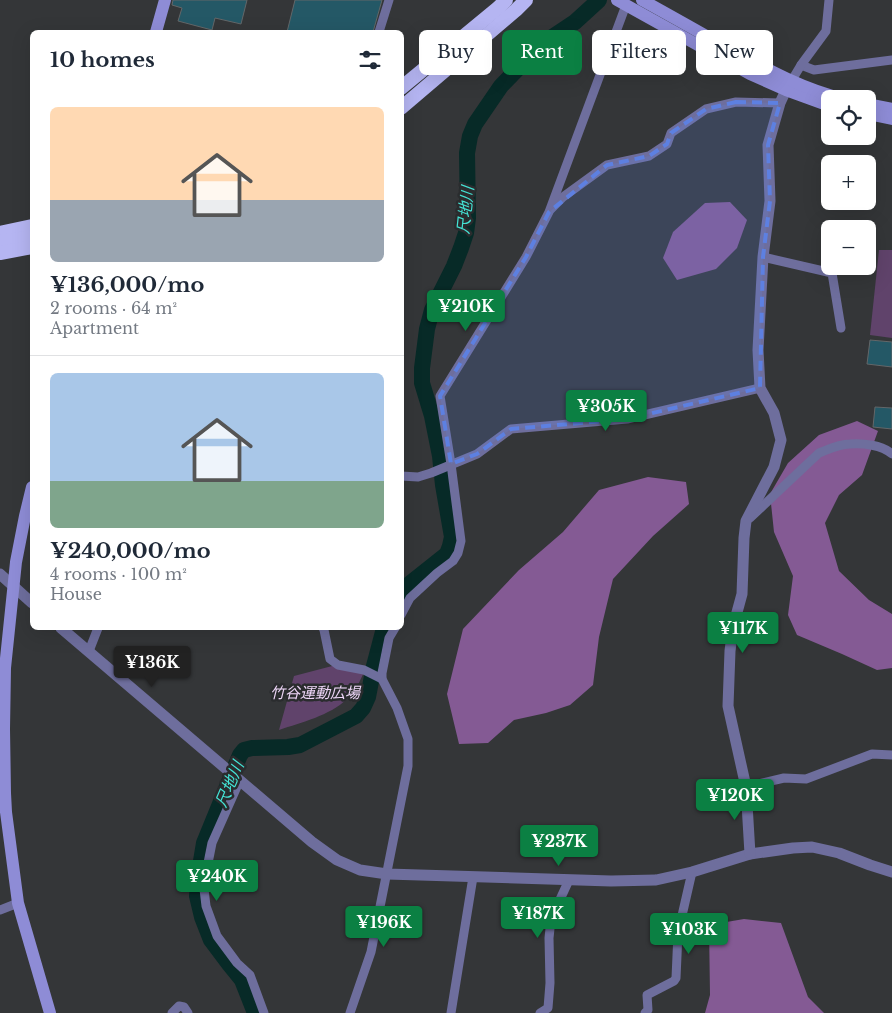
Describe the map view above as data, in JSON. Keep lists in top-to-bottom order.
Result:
{
  "water": ["尺地川"],
  "parks": ["竹谷運動広場"],
  "page": {
    "chip": [
      "Buy",
      "Rent",
      "Filters",
      "New"
    ],
    "heading": "10 homes",
    "map_buttons": ["+", "−"],
    "list": [
      {
        "name": "¥136,000/mo",
        "note": "2 rooms · 64 m² · Apartment"
      },
      {
        "name": "¥240,000/mo",
        "note": "4 rooms · 100 m² · House"
      }
    ],
    "price": [
      "¥210K",
      "¥305K",
      "¥117K",
      "¥136K",
      "¥120K",
      "¥237K",
      "¥240K",
      "¥187K",
      "¥196K",
      "¥103K"
    ]
  }
}
